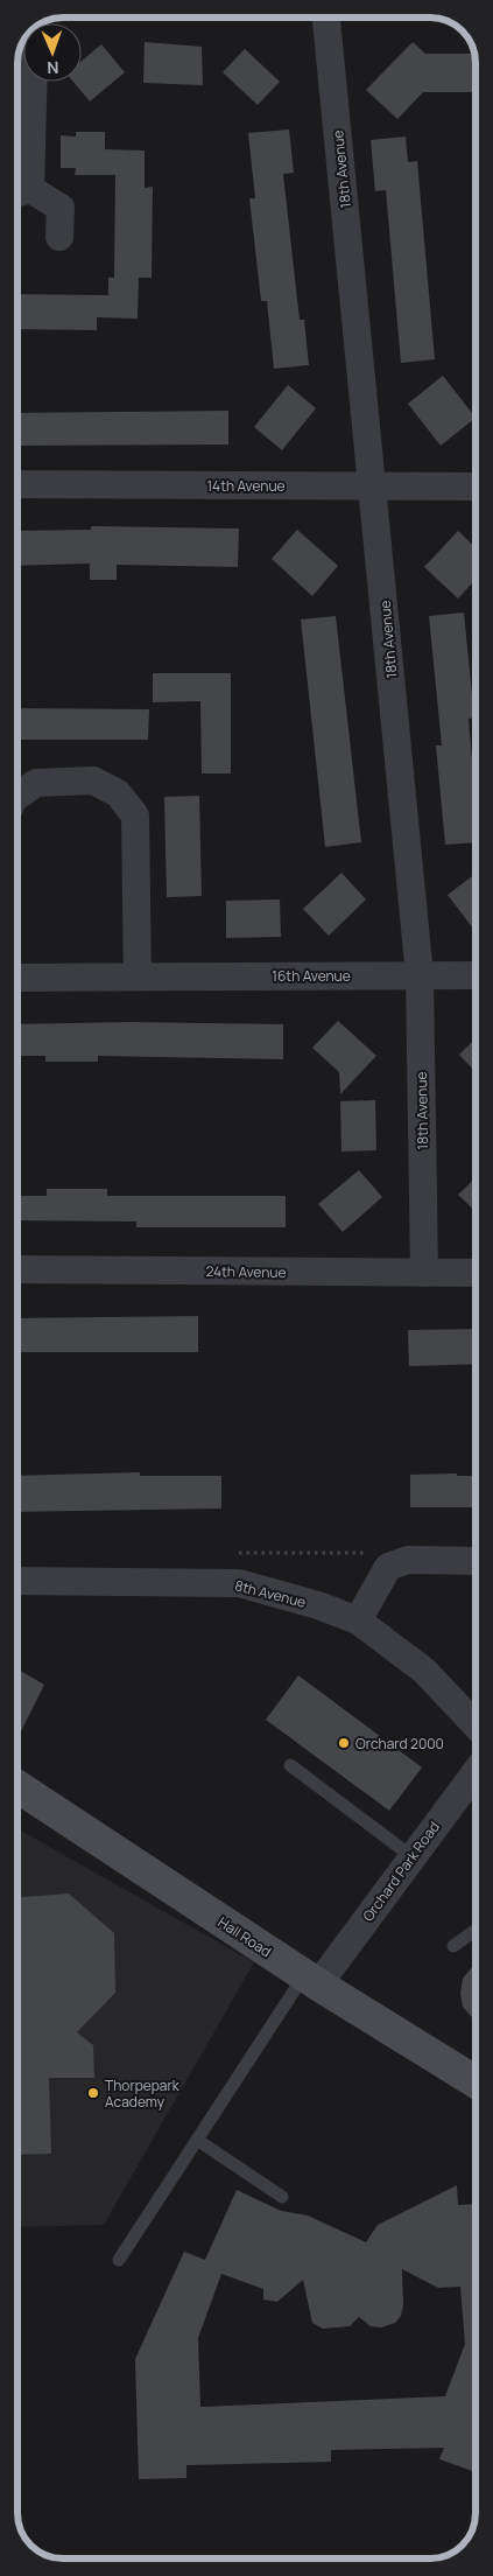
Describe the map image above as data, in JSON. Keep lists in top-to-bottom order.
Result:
{
  "streets": {
    "street": [
      "18th Avenue",
      "14th Avenue",
      "16th Avenue",
      "24th Avenue",
      "8th Avenue",
      "Orchard Park Road",
      "Hall Road"
    ]
  },
  "crossings": [
    ["18th Avenue", "14th Avenue"],
    ["18th Avenue", "16th Avenue"],
    ["18th Avenue", "24th Avenue"],
    ["Orchard Park Road", "Hall Road"]
  ],
  "places": ["Orchard 2000", "Thorpepark Academy"],
  "north": "bottom"
}
